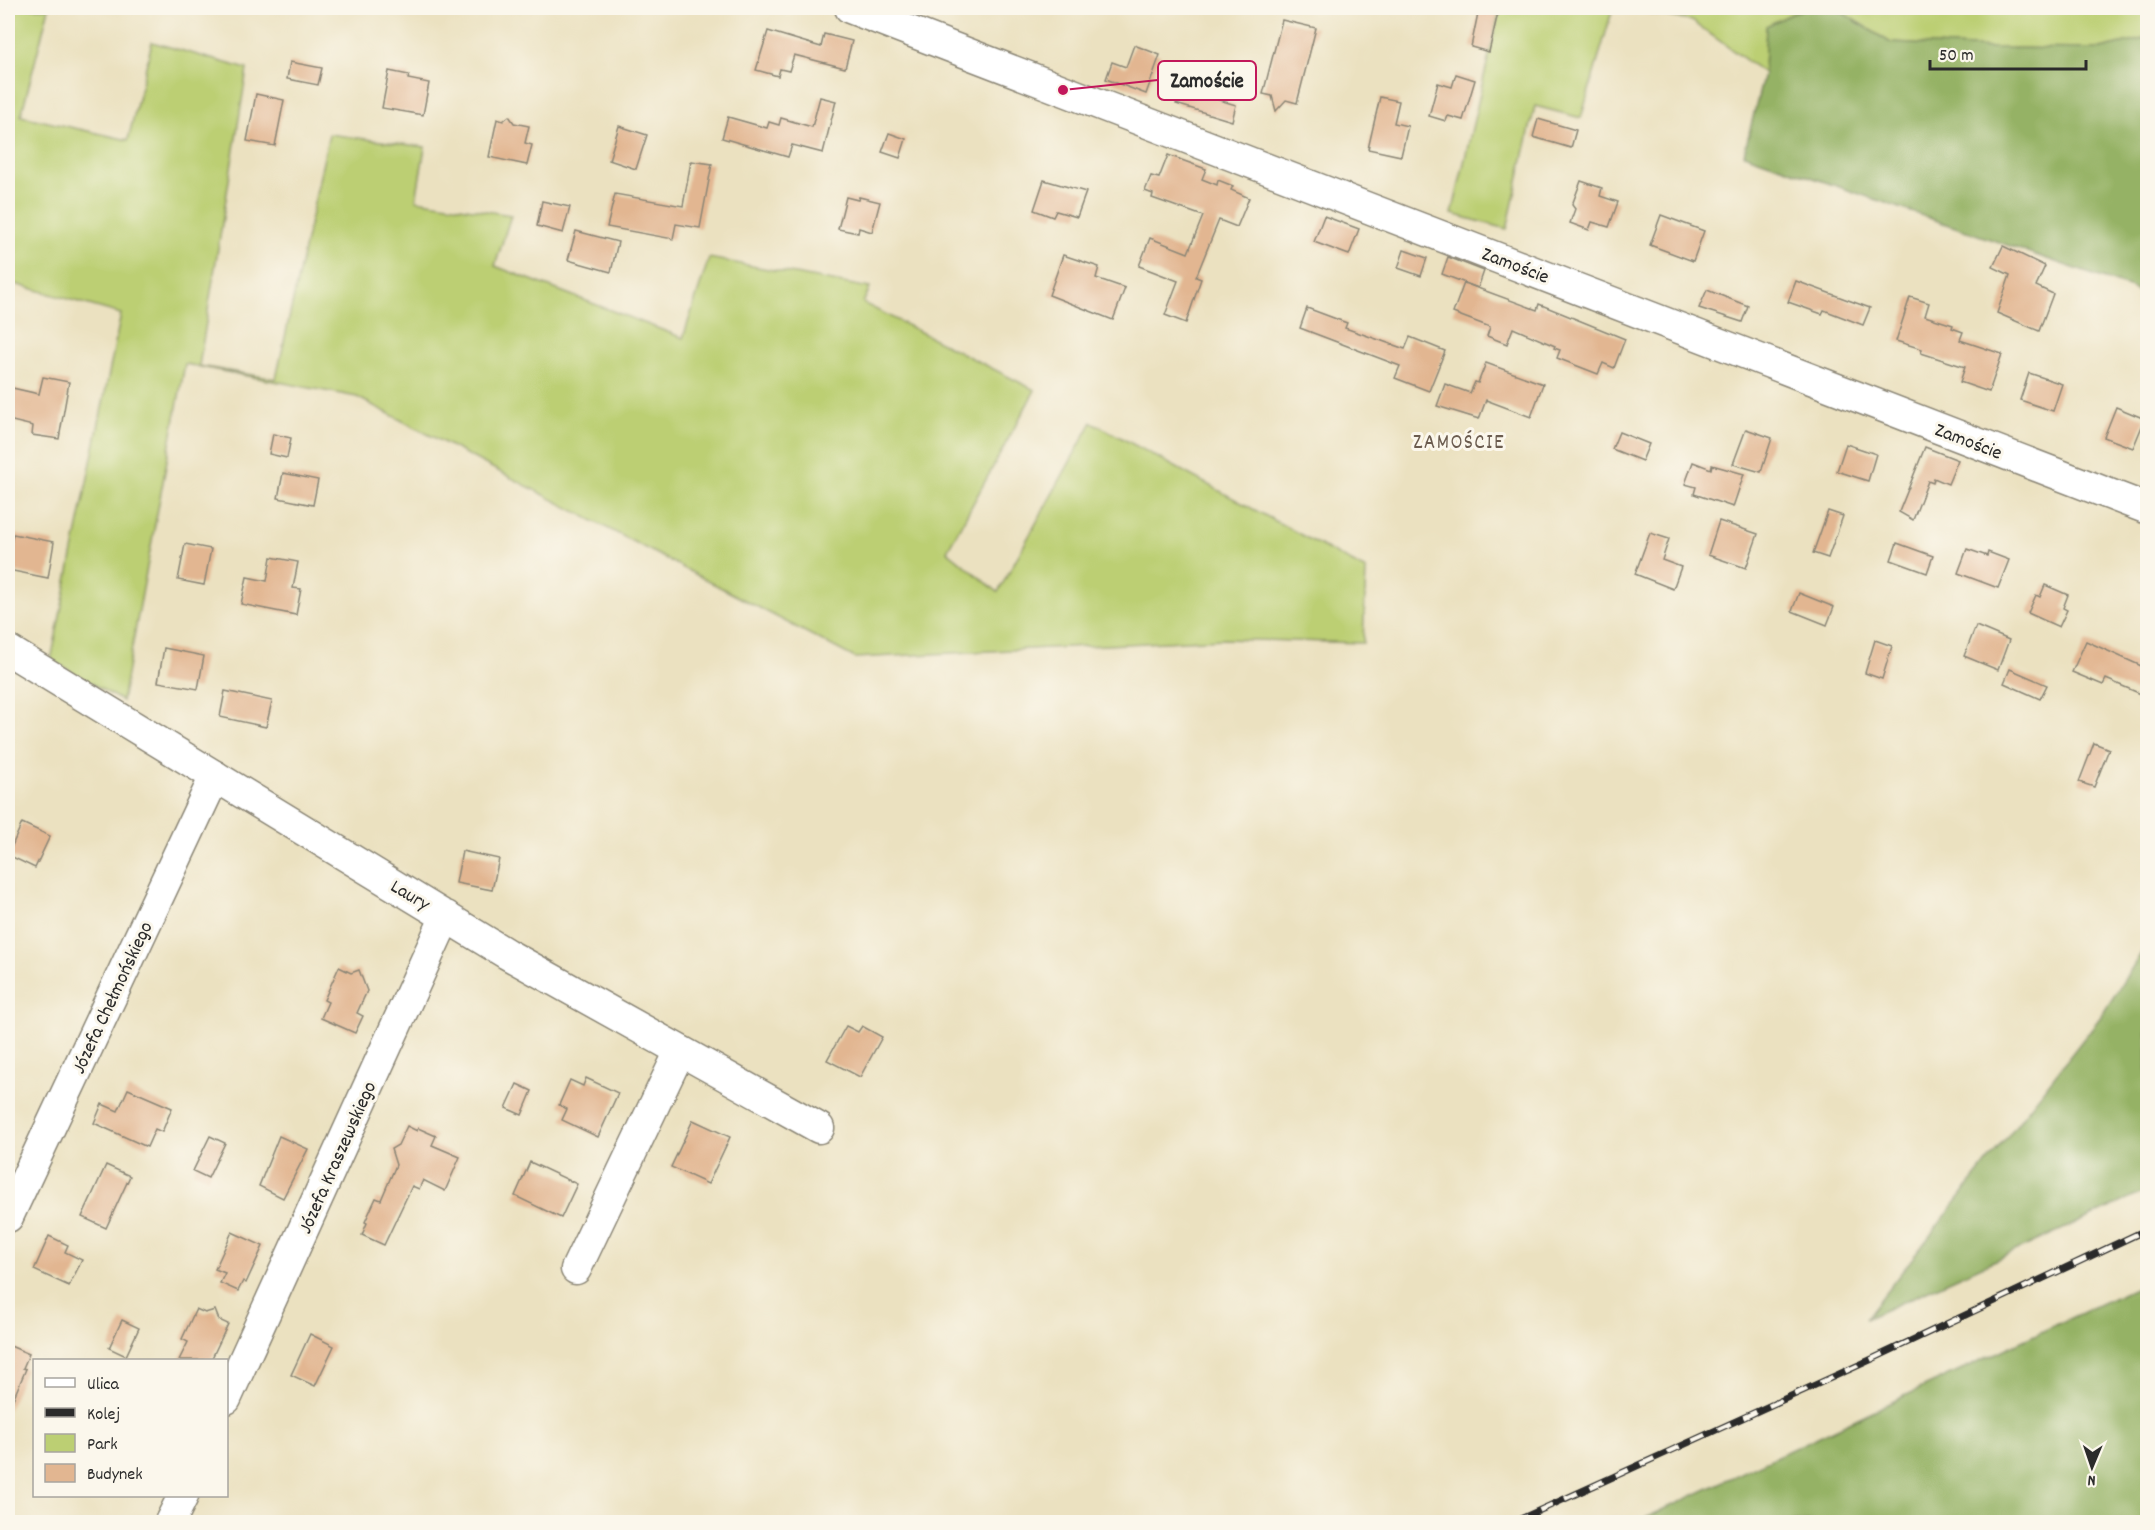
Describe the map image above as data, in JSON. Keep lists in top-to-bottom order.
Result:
{
  "streets": {
    "street": [
      "Zamoście",
      "Laury",
      "Józefa Chełmońskiego",
      "Józefa Kraszewskiego"
    ]
  },
  "crossings": [
    ["Laury", "Józefa Chełmońskiego"],
    ["Laury", "Józefa Kraszewskiego"]
  ],
  "districts": ["ZAMOŚCIE"],
  "places": ["Zamoście"],
  "legend": [
    "Ulica",
    "Kolej",
    "Park",
    "Budynek"
  ],
  "scale_bar": "50 m",
  "north": "bottom"
}
